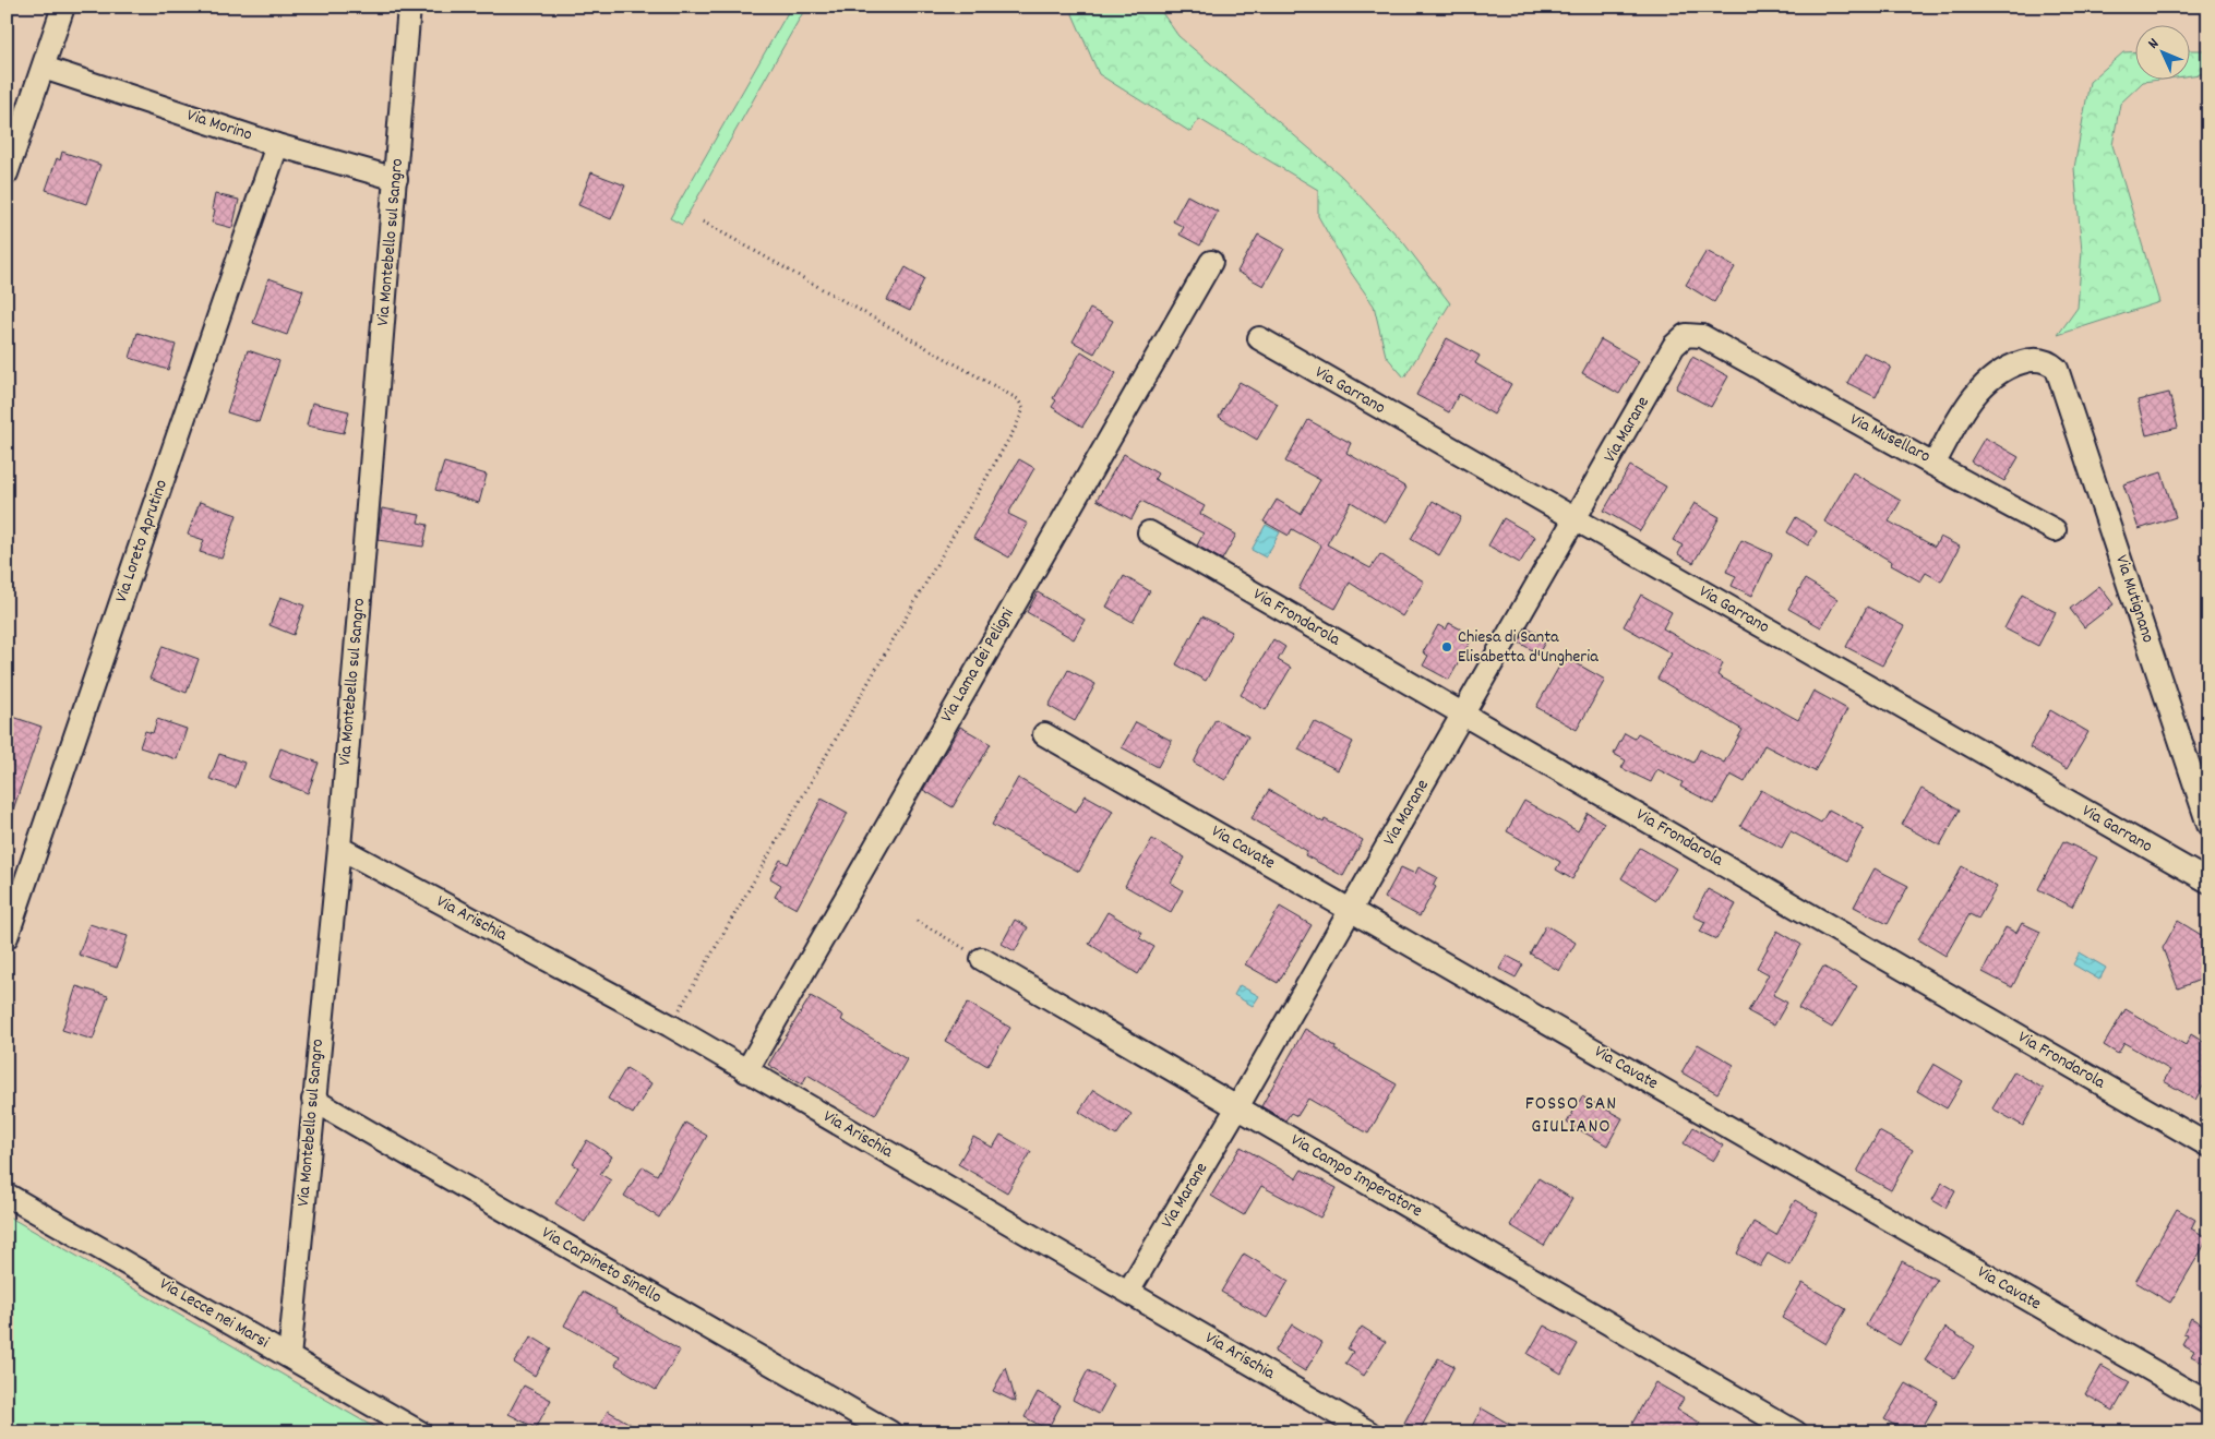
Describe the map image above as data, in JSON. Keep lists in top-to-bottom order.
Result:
{
  "streets": {
    "street": [
      "Via Morino",
      "Via Montebello sul Sangro",
      "Via Garrano",
      "Via Marane",
      "Via Musellaro",
      "Via Loreto Aprutino",
      "Via Mutignano",
      "Via Frondarola",
      "Via Lama dei Peligni",
      "Via Cavate",
      "Via Arischia",
      "Via Campo Imperatore",
      "Via Carpineto Sinello",
      "Via Lecce nei Marsi"
    ]
  },
  "crossings": [
    ["Via Morino", "Via Montebello sul Sangro"],
    ["Via Morino", "Via Loreto Aprutino"],
    ["Via Montebello sul Sangro", "Via Arischia"],
    ["Via Montebello sul Sangro", "Via Carpineto Sinello"],
    ["Via Montebello sul Sangro", "Via Lecce nei Marsi"],
    ["Via Garrano", "Via Marane"],
    ["Via Marane", "Via Musellaro"],
    ["Via Marane", "Via Frondarola"],
    ["Via Marane", "Via Cavate"],
    ["Via Marane", "Via Arischia"],
    ["Via Marane", "Via Campo Imperatore"],
    ["Via Musellaro", "Via Mutignano"],
    ["Via Lama dei Peligni", "Via Arischia"]
  ],
  "districts": ["FOSSO SAN GIULIANO"],
  "places": ["Chiesa di Santa Elisabetta d'Ungheria"],
  "north": "top left"
}
